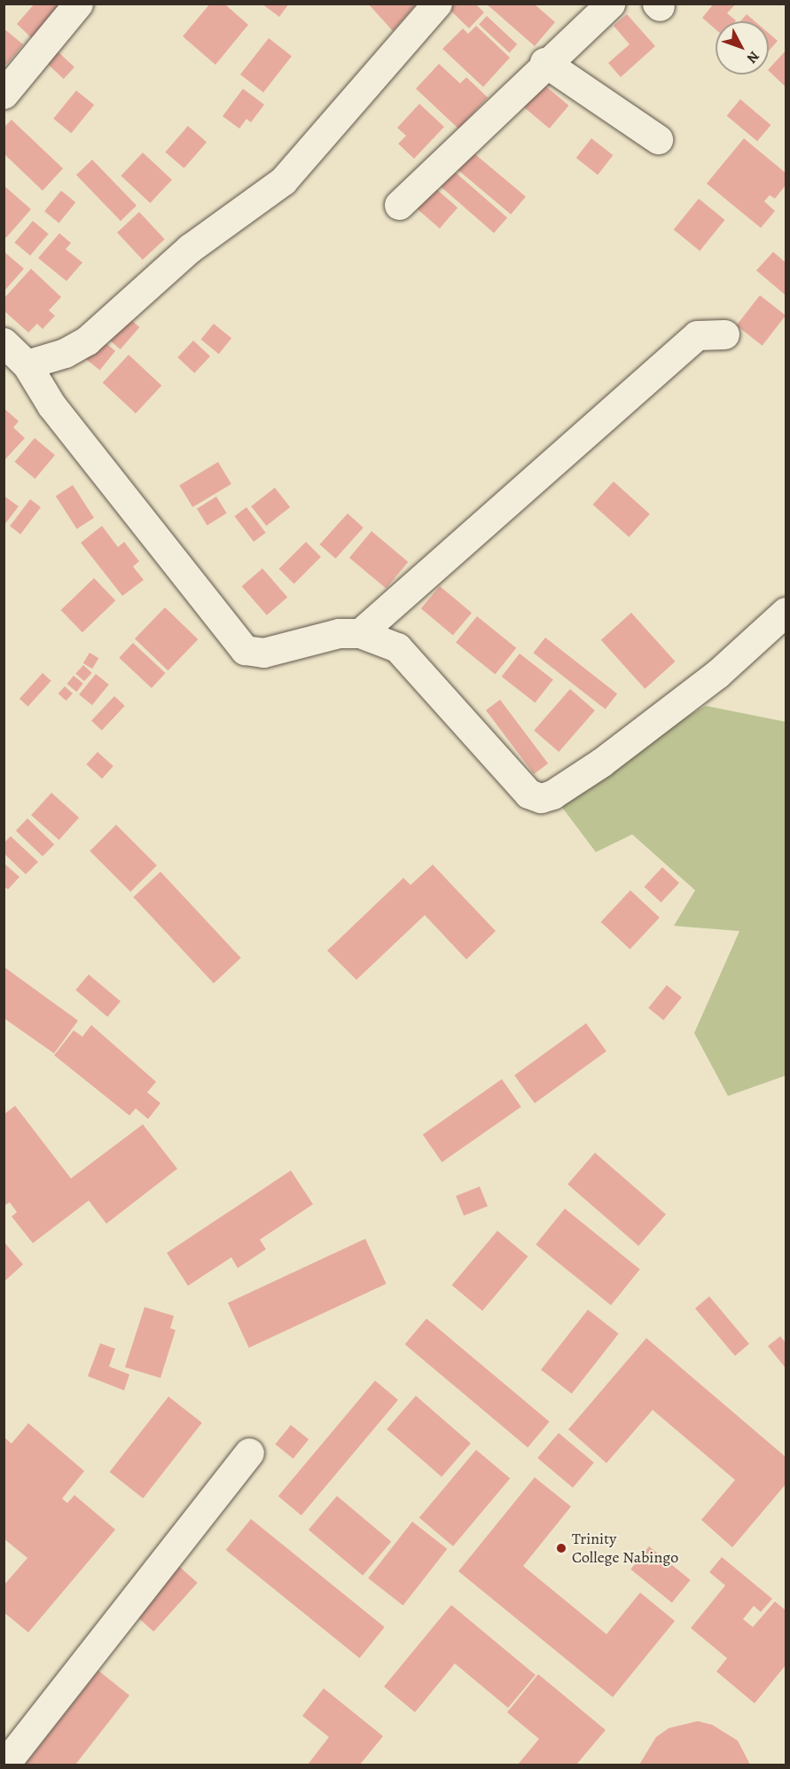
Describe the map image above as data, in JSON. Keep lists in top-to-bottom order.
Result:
{
  "places": ["Trinity College Nabingo"],
  "north": "bottom right"
}
